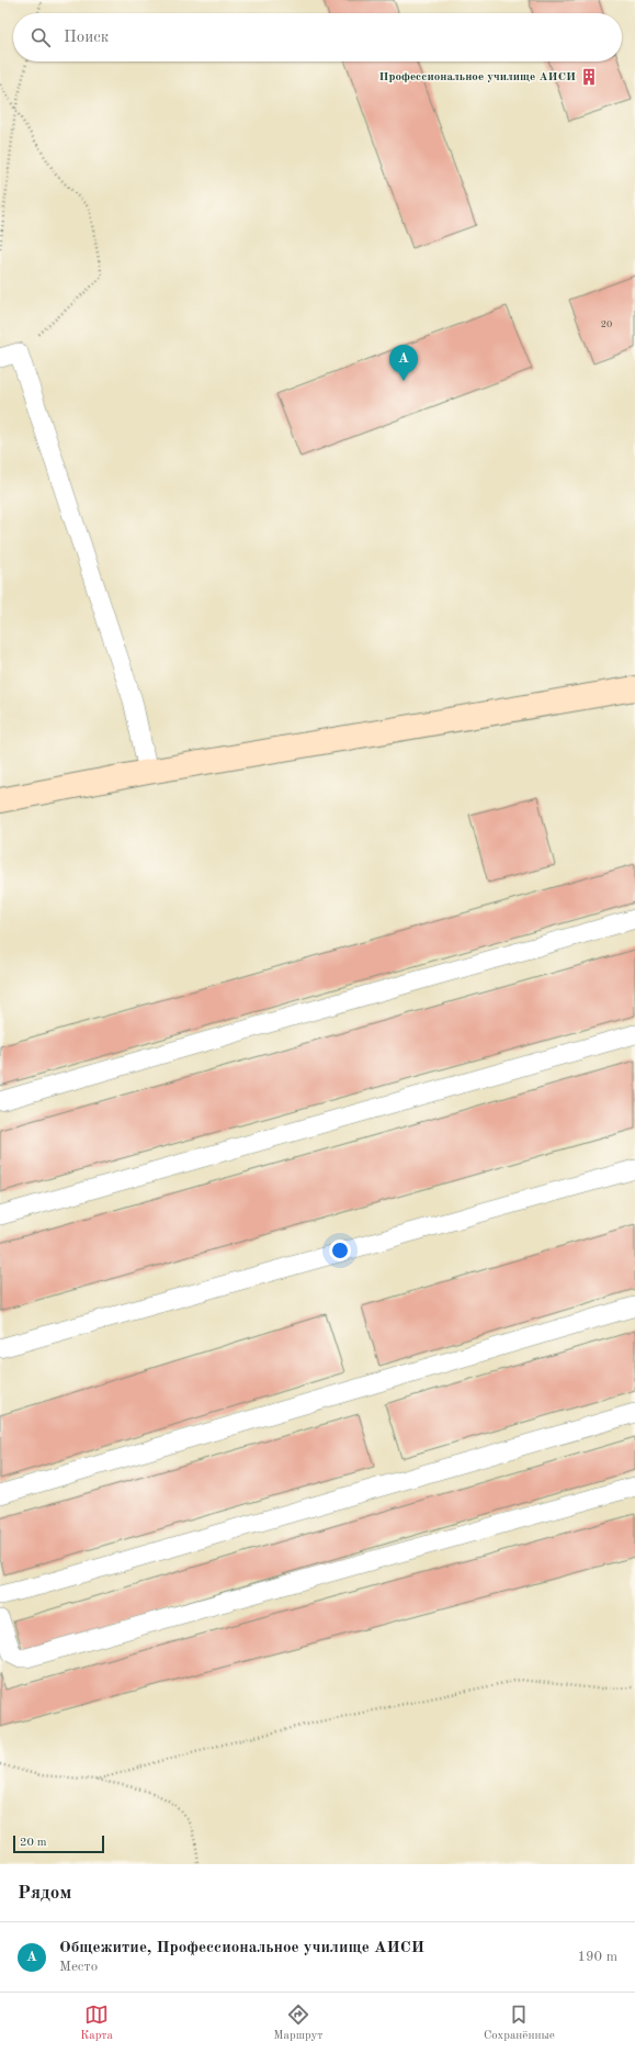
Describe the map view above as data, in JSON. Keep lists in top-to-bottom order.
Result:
{
  "places": {
    "building": ["Профессиональное училище АИСИ"]
  },
  "house_numbers": ["20"],
  "scale_bar": "20 m",
  "page": {
    "search": "Поиск",
    "pins": "A",
    "scale": "20 m",
    "heading": "Рядом",
    "list": [
      {
        "mark": "A",
        "name": "Общежитие, Профессиональное училище АИСИ",
        "note": "Место",
        "value": "190 m"
      }
    ],
    "nav": ["Карта", "Маршрут", "Сохранённые"]
  }
}
